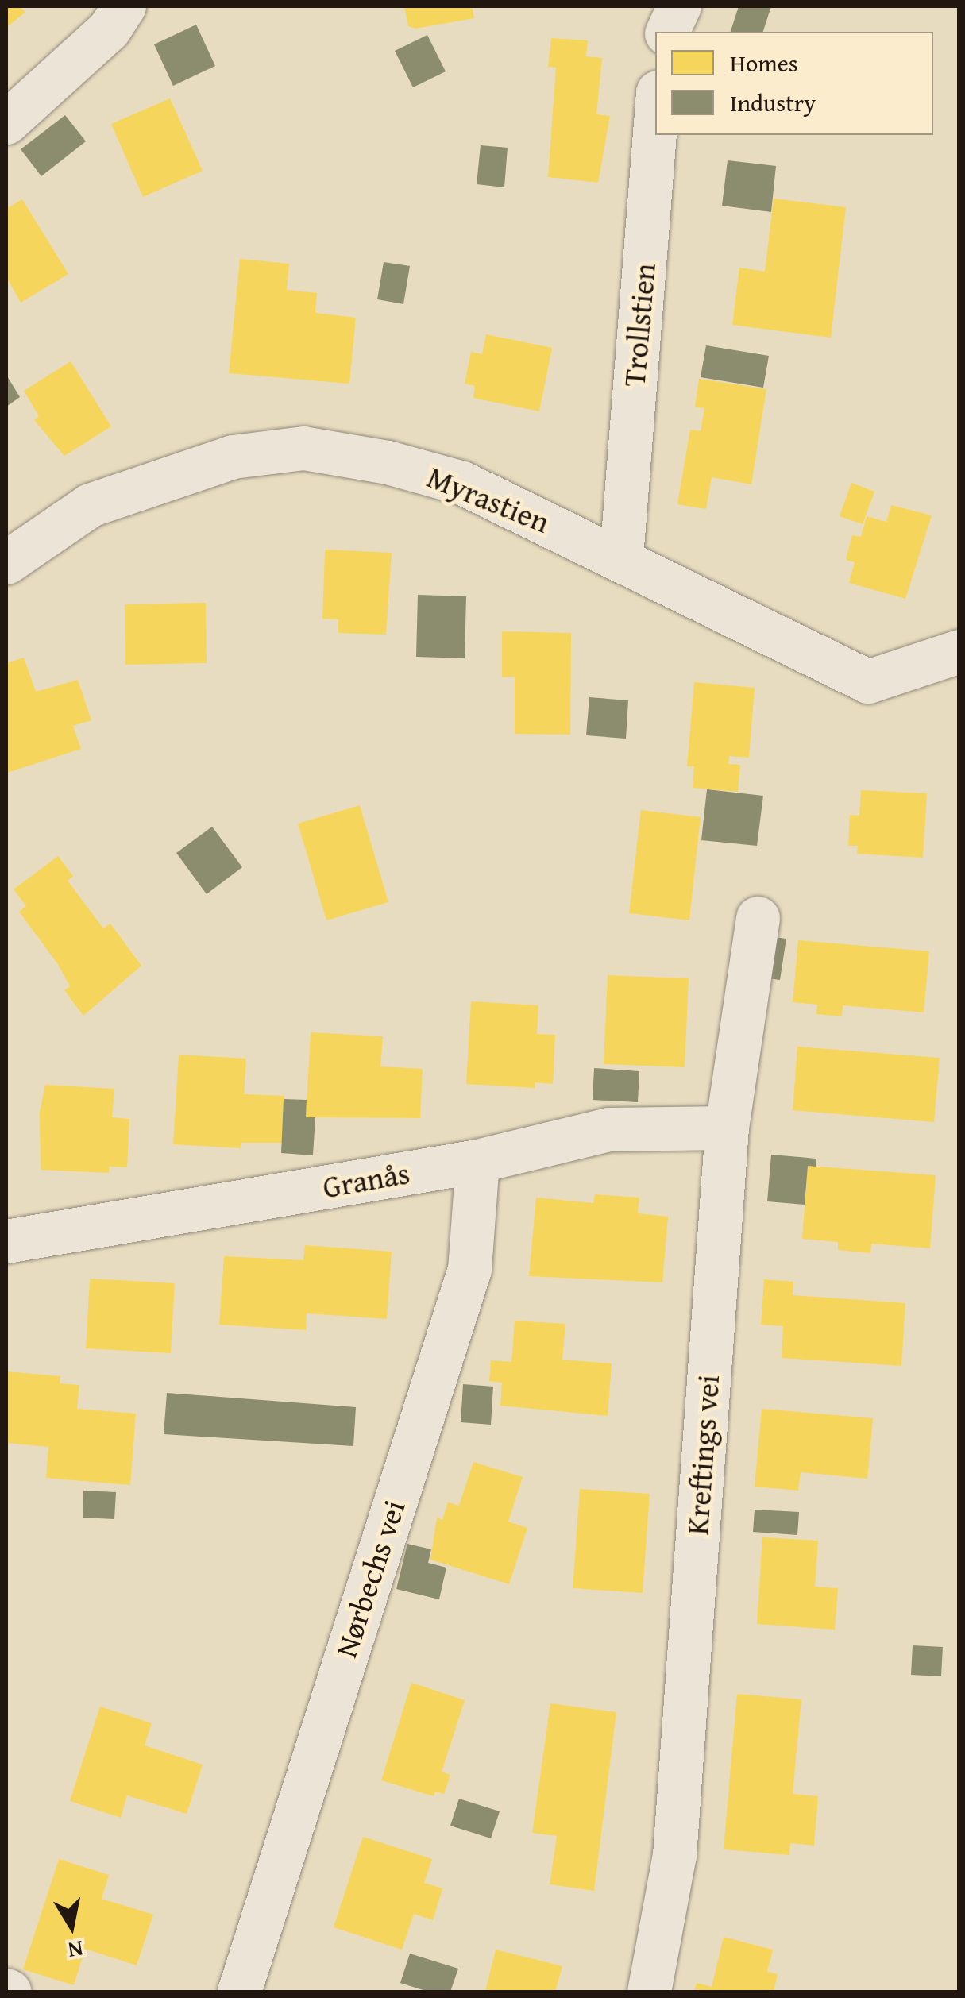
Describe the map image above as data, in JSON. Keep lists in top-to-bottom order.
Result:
{
  "streets": {
    "street": [
      "Trollstien",
      "Myrastien",
      "Granås",
      "Kreftings vei",
      "Nørbechs vei"
    ]
  },
  "crossings": [
    ["Trollstien", "Myrastien"],
    ["Granås", "Kreftings vei"],
    ["Granås", "Nørbechs vei"]
  ],
  "legend": ["Homes", "Industry"],
  "north": "bottom"
}
